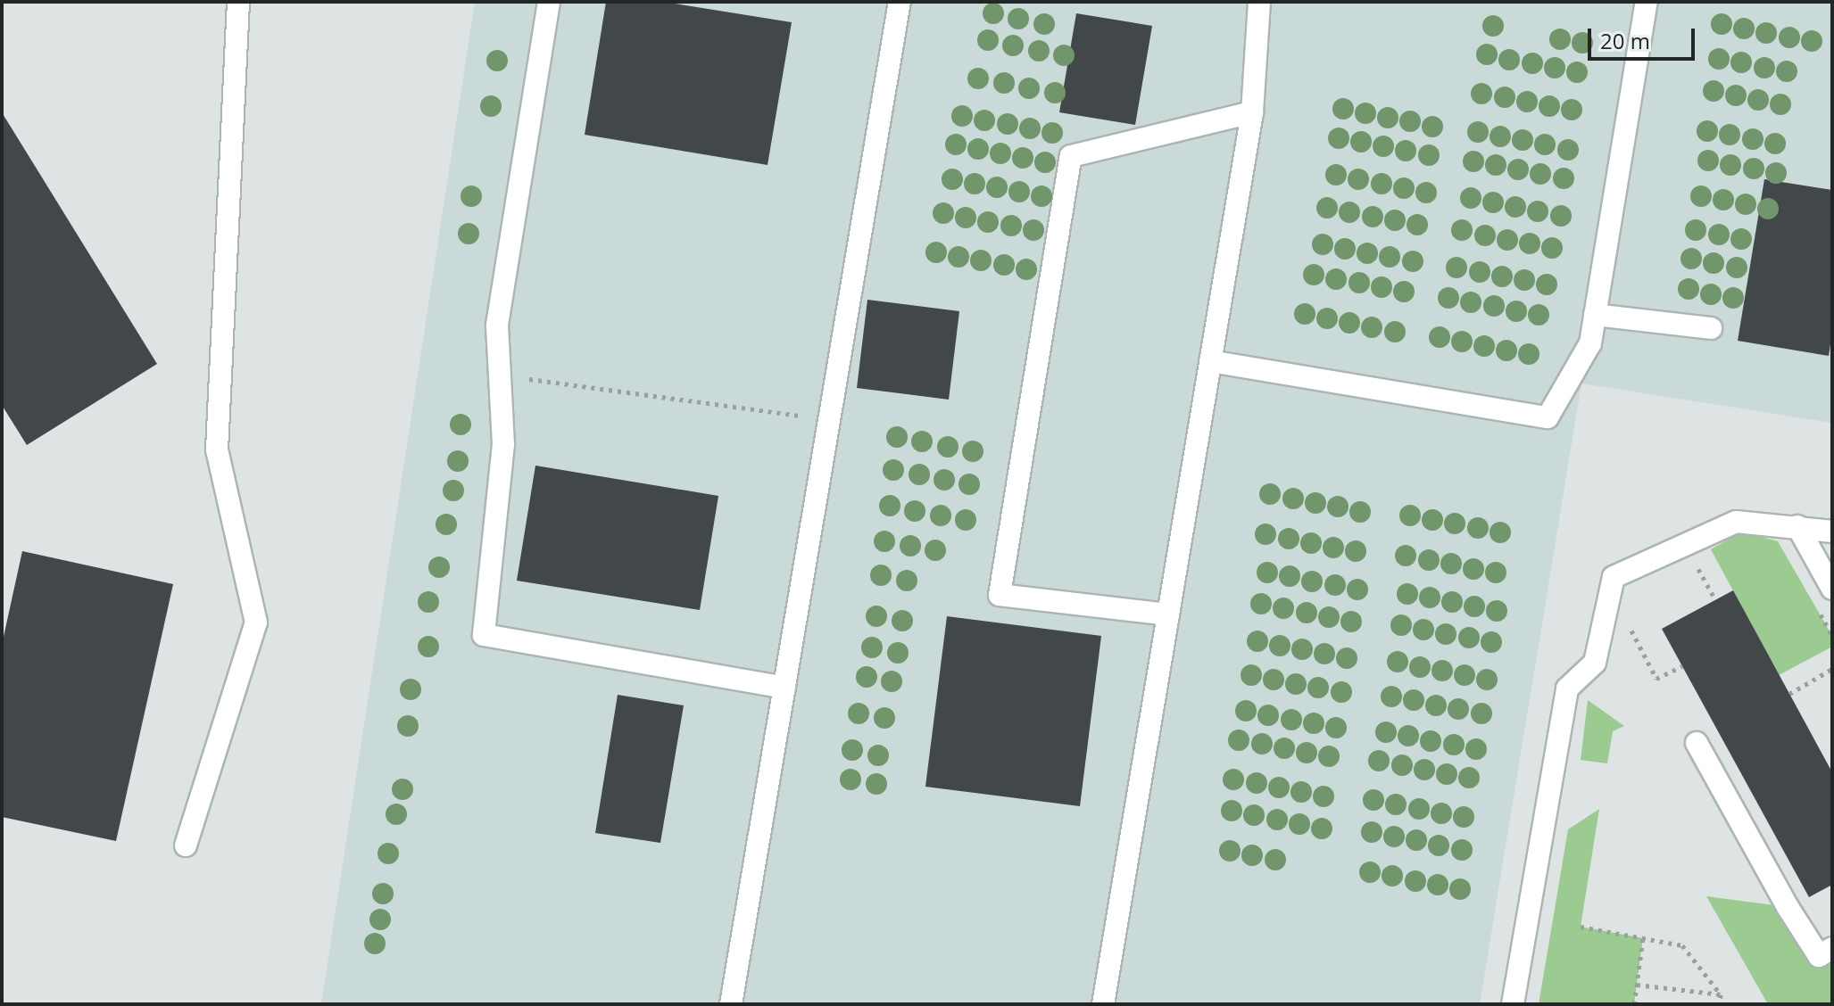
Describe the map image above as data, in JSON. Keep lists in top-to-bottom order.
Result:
{
  "scale_bar": "20 m"
}
